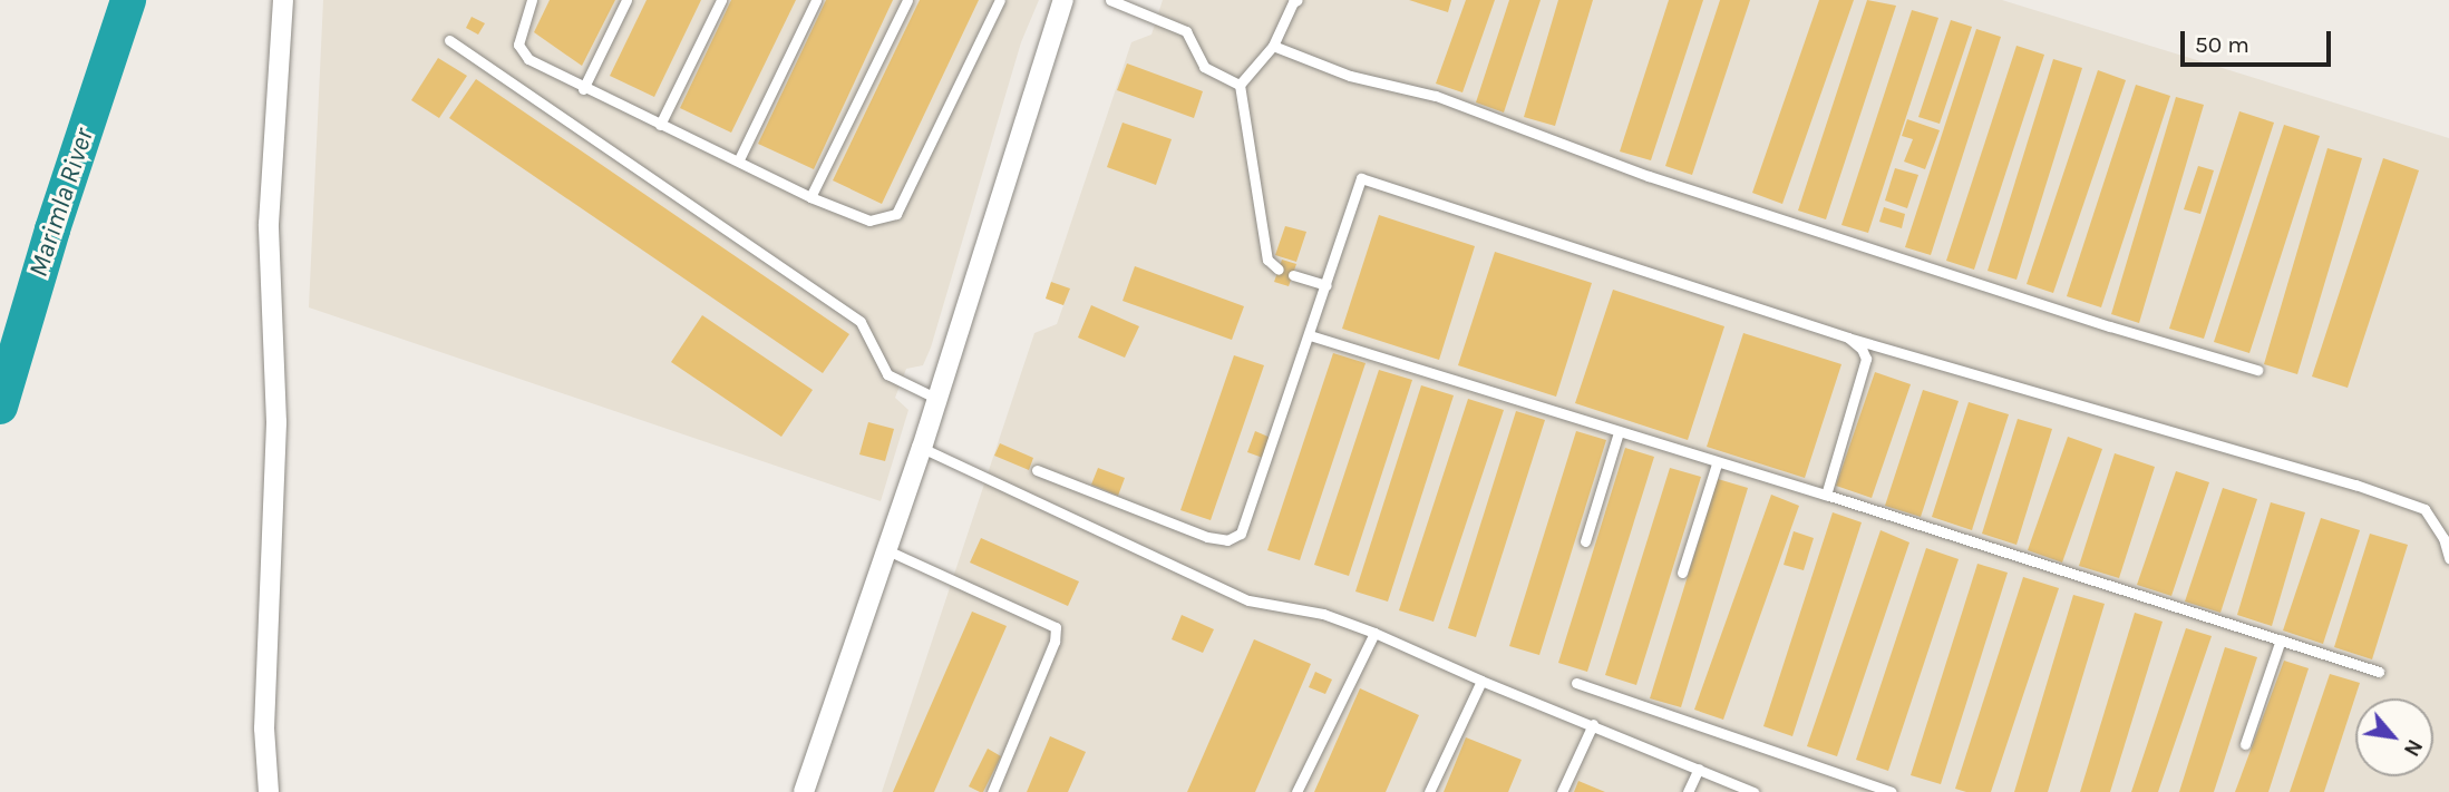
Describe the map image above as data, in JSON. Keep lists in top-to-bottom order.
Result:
{
  "water": ["Marimla River"],
  "scale_bar": "50 m",
  "north": "bottom right"
}
